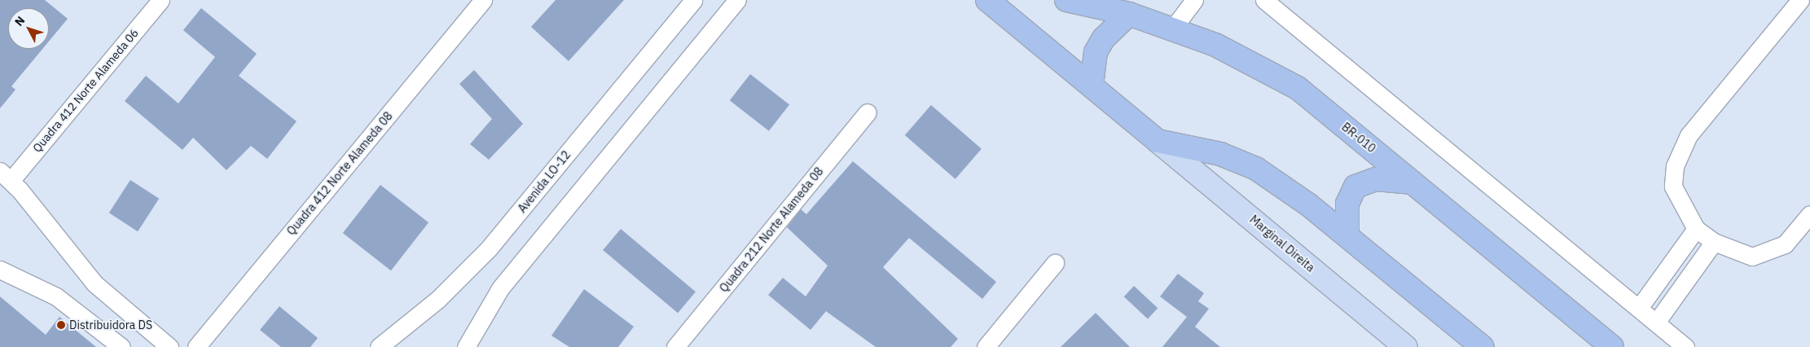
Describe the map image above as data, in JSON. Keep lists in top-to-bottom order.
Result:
{
  "streets": {
    "highway": ["BR-010"],
    "main road": ["Marginal Direita"],
    "street": [
      "Quadra 412 Norte Alameda 06",
      "Quadra 412 Norte Alameda 08",
      "Avenida LO-12",
      "Quadra 212 Norte Alameda 08"
    ]
  },
  "places": ["Distribuidora DS"],
  "north": "top left"
}
